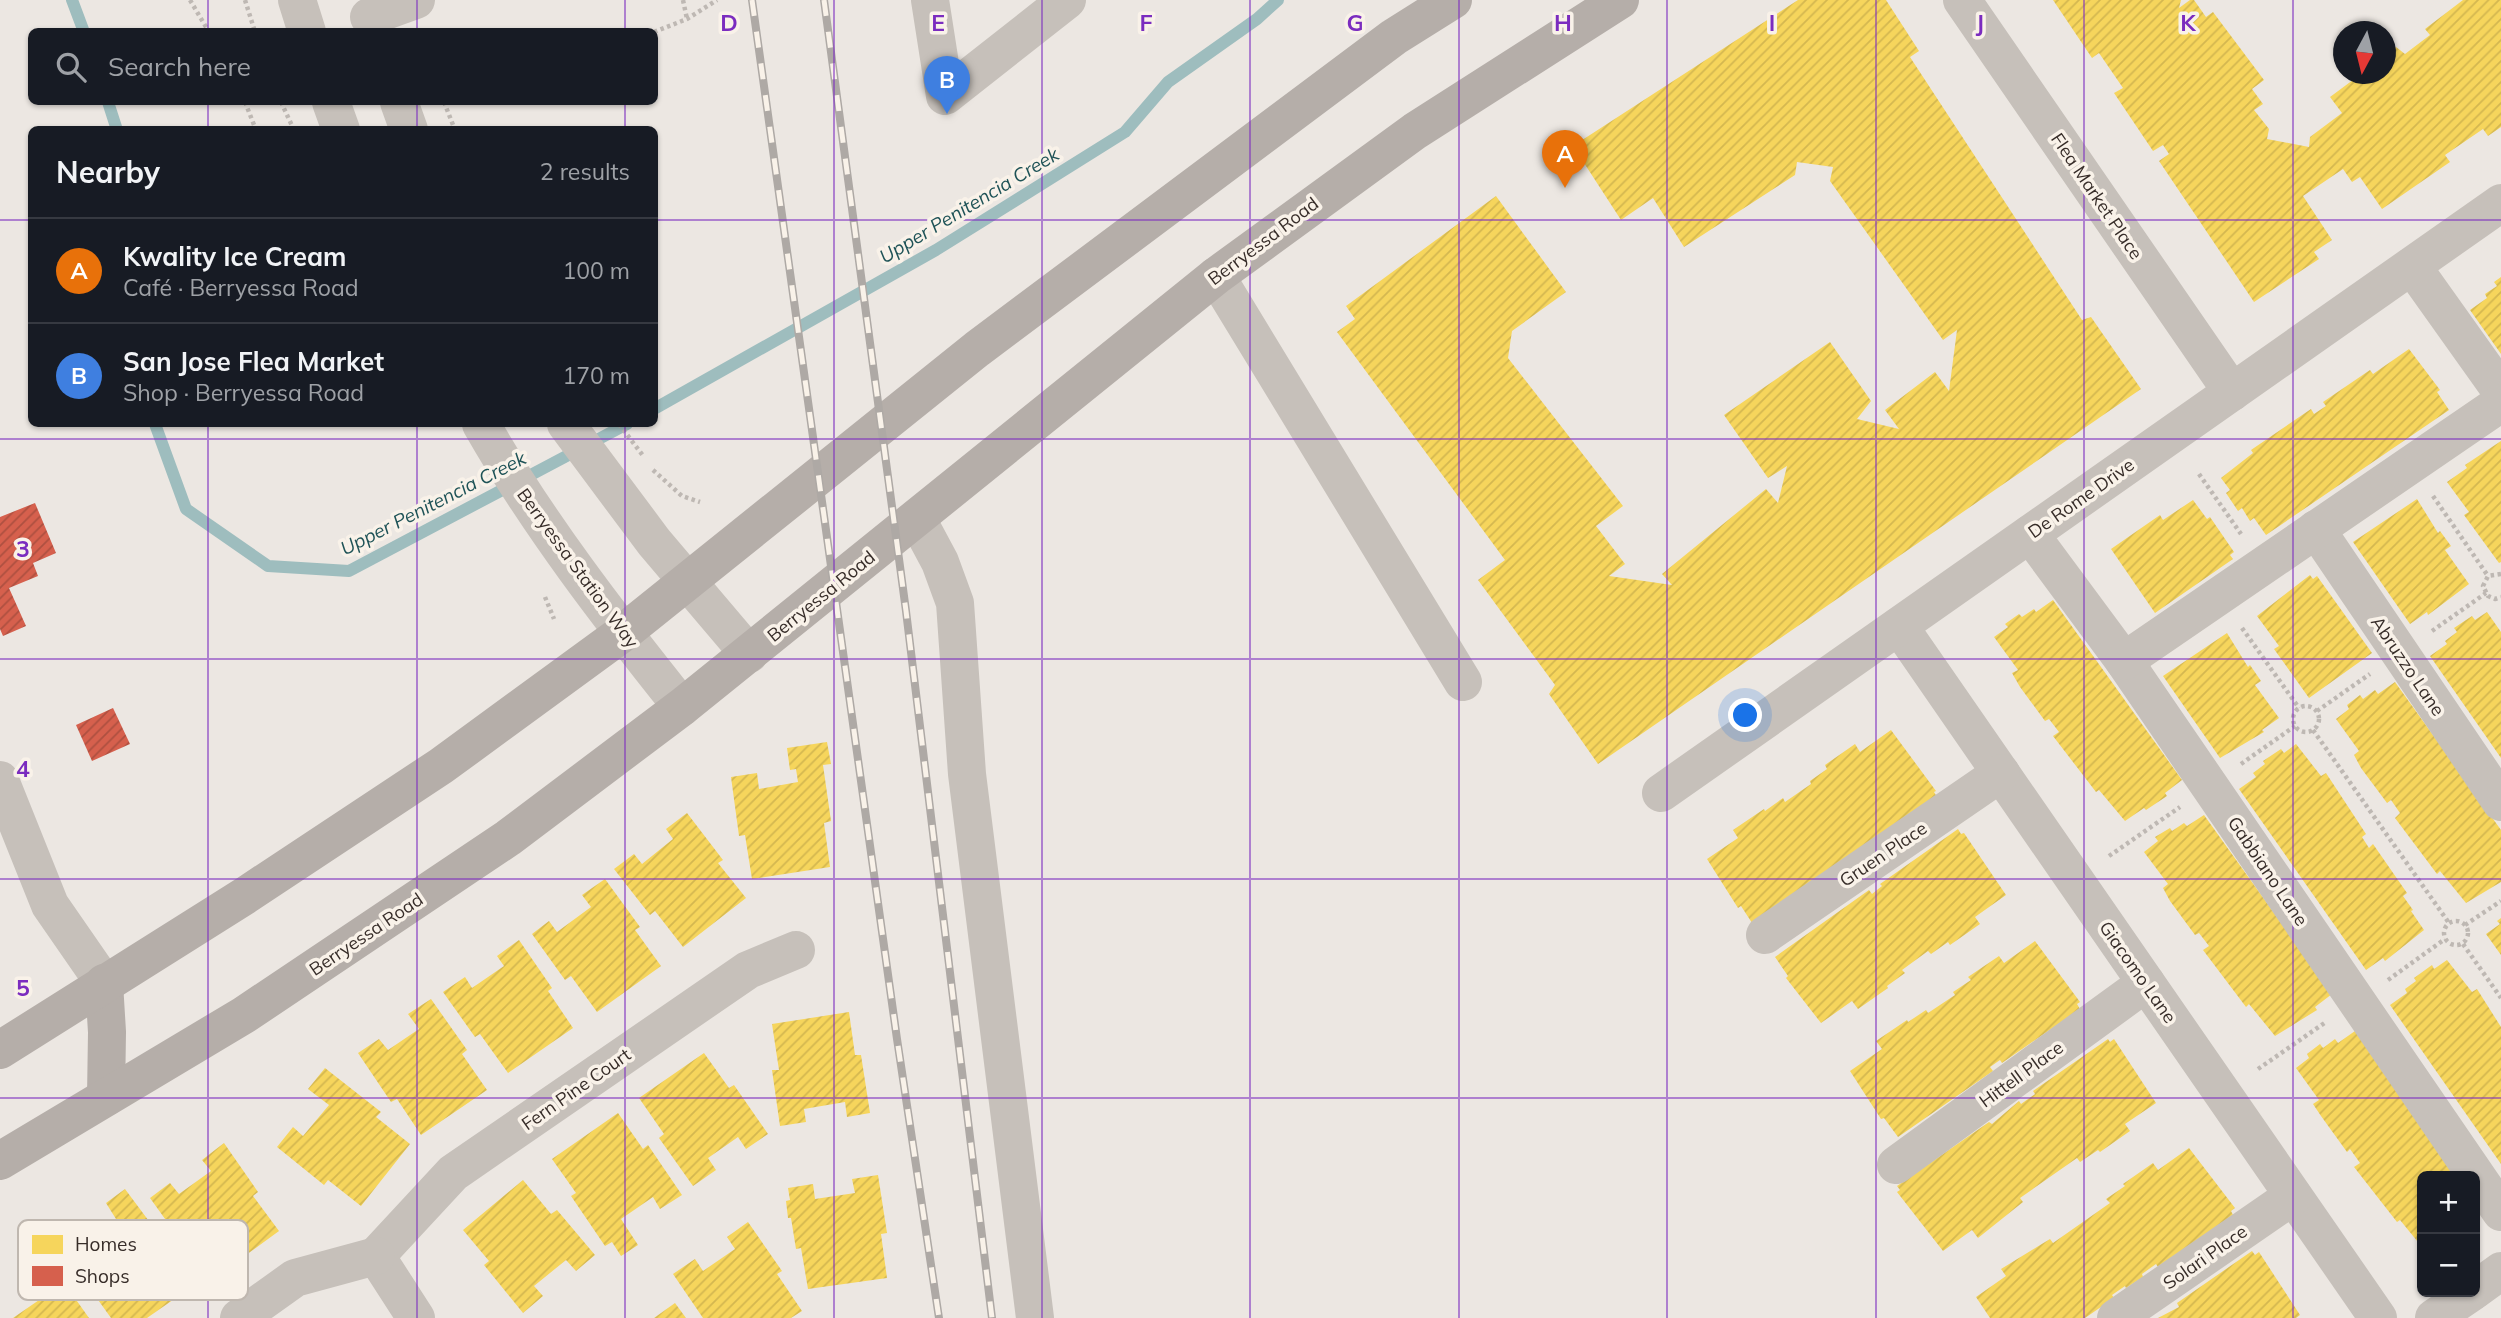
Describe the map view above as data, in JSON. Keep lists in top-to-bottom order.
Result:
{
  "streets": {
    "main road": ["Berryessa Road"],
    "street": [
      "Flea Market Place",
      "De Rome Drive",
      "Berryessa Station Way",
      "Abruzzo Lane",
      "Gruen Place",
      "Gabbiano Lane",
      "Giacomo Lane",
      "Hittell Place",
      "Fern Pine Court",
      "Solari Place"
    ]
  },
  "crossings": [
    ["Flea Market Place", "De Rome Drive"],
    ["Berryessa Road", "Berryessa Station Way"],
    ["De Rome Drive", "Gabbiano Lane"],
    ["De Rome Drive", "Giacomo Lane"],
    ["Gruen Place", "Giacomo Lane"],
    ["Giacomo Lane", "Hittell Place"],
    ["Giacomo Lane", "Solari Place"]
  ],
  "water": ["Upper Penitencia Creek"],
  "legend": ["Homes", "Shops"],
  "north": "bottom",
  "page": {
    "search": "Search here",
    "pins": ["B", "A"],
    "heading": ["Nearby", "2 results"],
    "list": [
      {
        "mark": "A",
        "name": "Kwality Ice Cream",
        "note": "Café · Berryessa Road",
        "value": "100 m"
      },
      {
        "mark": "B",
        "name": "San Jose Flea Market",
        "note": "Shop · Berryessa Road",
        "value": "170 m"
      }
    ],
    "map_buttons": ["+", "−"]
  },
  "grid": {
    "columns": [
      "D",
      "E",
      "F",
      "G",
      "H",
      "I",
      "J",
      "K"
    ],
    "rows": ["3", "4", "5"]
  }
}
